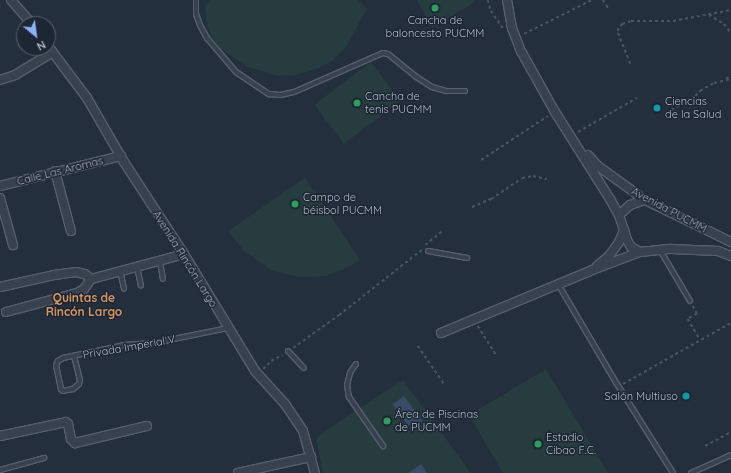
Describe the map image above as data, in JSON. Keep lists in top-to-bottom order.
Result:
{
  "streets": {
    "street": ["Calle Las Aromas", "Avenida PUCMM", "Avenida Rincón Largo"],
    "lane": ["Privada Imperial V"]
  },
  "crossings": [
    ["Calle Las Aromas", "Avenida Rincón Largo"],
    ["Avenida Rincón Largo", "Privada Imperial V"]
  ],
  "districts": ["Quintas de Rincón Largo"],
  "places": [
    "Cancha de baloncesto PUCMM",
    "Cancha de tenis PUCMM",
    "Ciencias de la Salud",
    "Campo de béisbol PUCMM",
    "Salón Multiuso",
    "Área de Piscinas de PUCMM",
    "Estadio Cibao F.C."
  ],
  "north": "bottom right"
}
